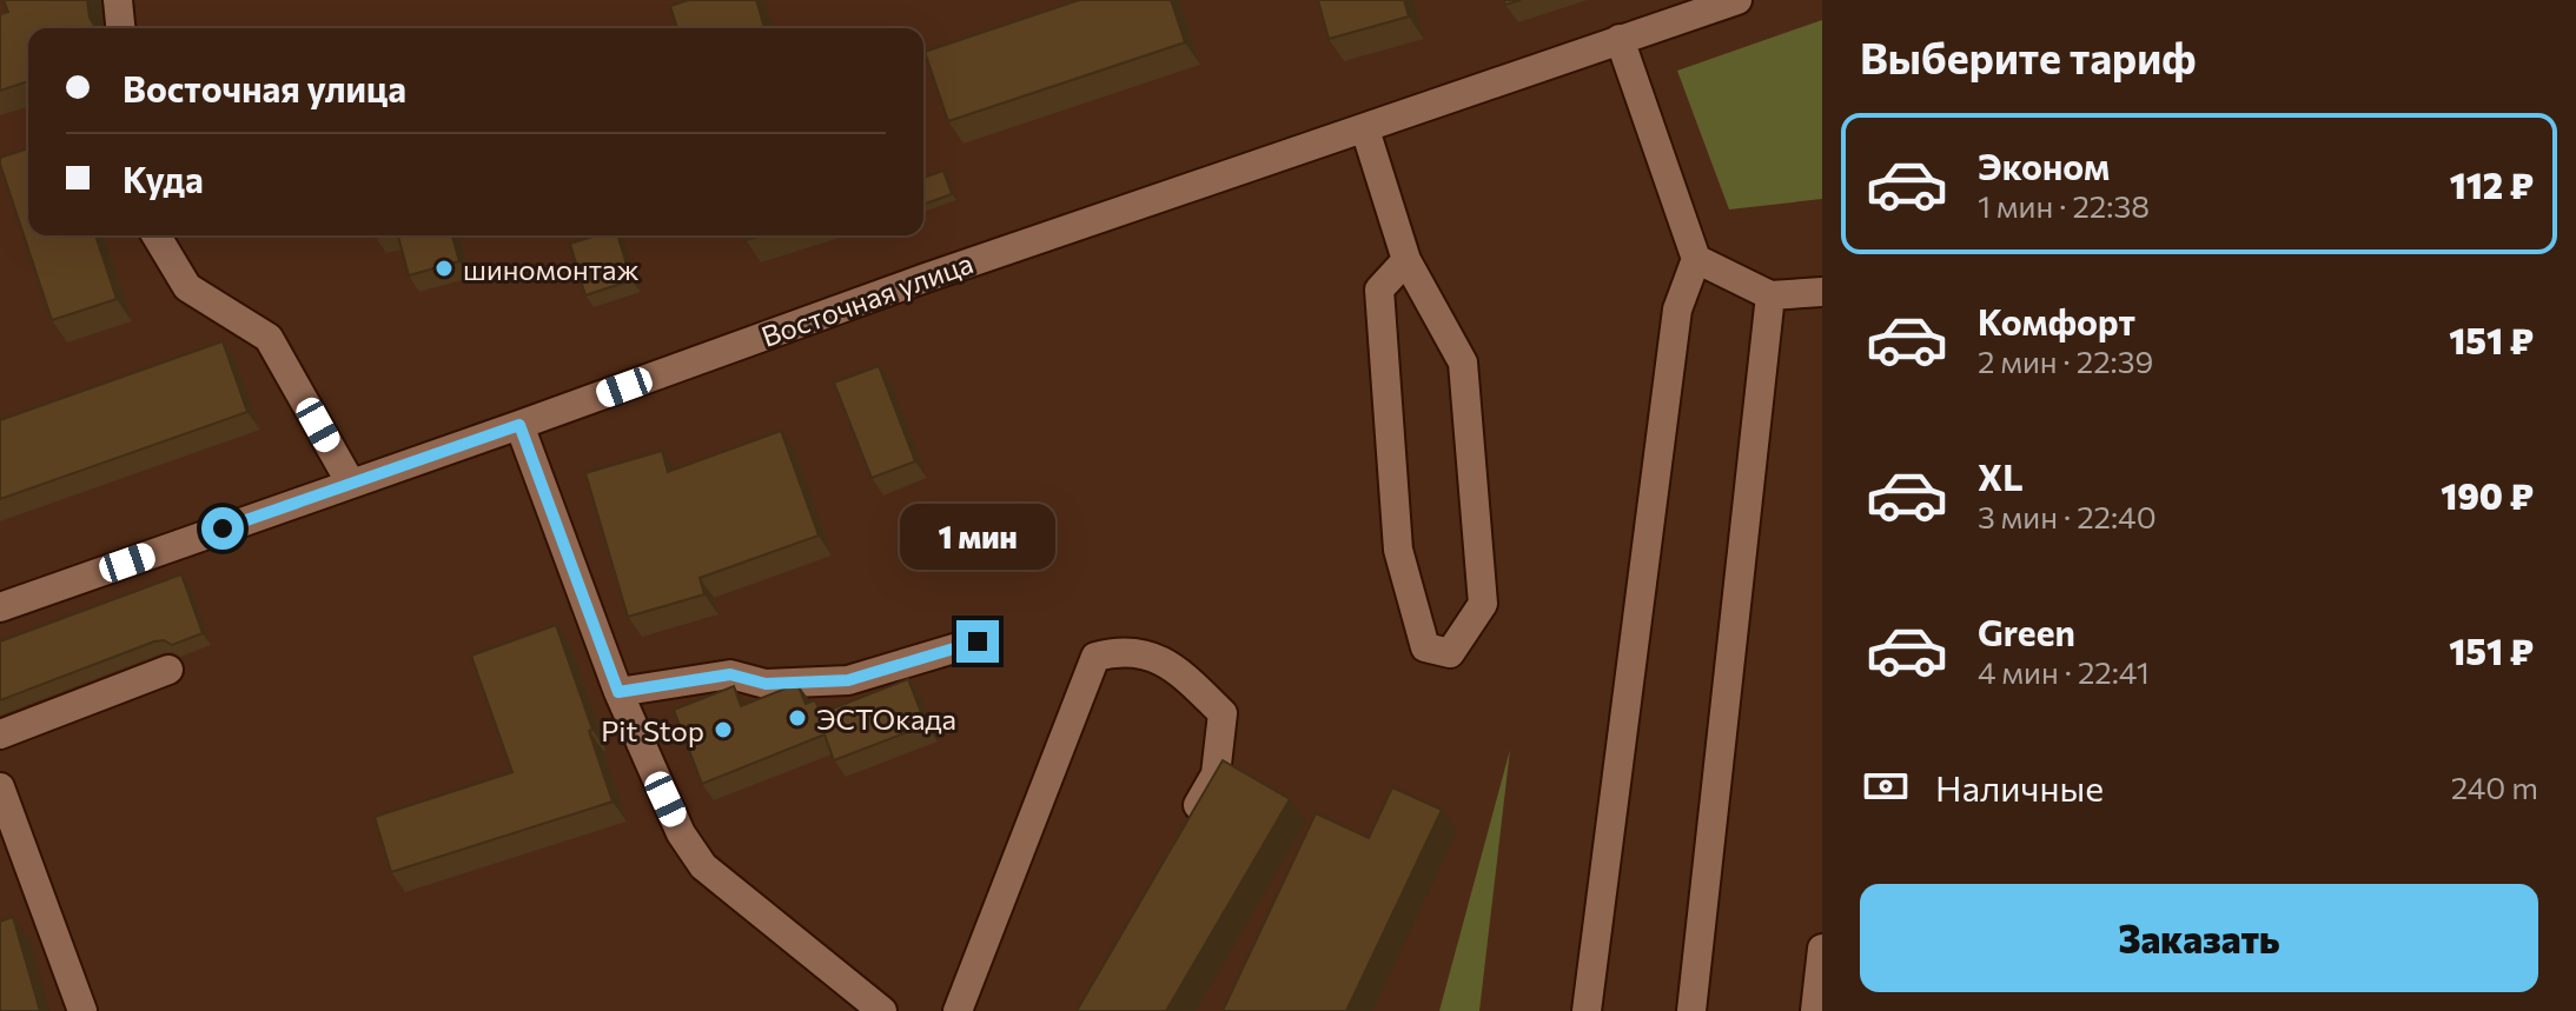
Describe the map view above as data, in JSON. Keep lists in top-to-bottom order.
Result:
{
  "streets": {
    "street": ["Восточная улица"]
  },
  "places": ["шиномонтаж", "ЭСТОкада", "Pit Stop"],
  "page": {
    "heading": "Выберите тариф",
    "banner": ["Восточная улица", "Куда"],
    "list": [
      {
        "name": "Эконом",
        "note": "1 мин · 22:38",
        "value": "112 ₽"
      },
      {
        "name": "Комфорт",
        "note": "2 мин · 22:39",
        "value": "151 ₽"
      },
      {
        "name": "XL",
        "note": "3 мин · 22:40",
        "value": "190 ₽"
      },
      {
        "name": "Green",
        "note": "4 мин · 22:41",
        "value": "151 ₽"
      }
    ],
    "bubble": "1 мин",
    "pay": ["Наличные", "240 m"],
    "buttons": "Заказать"
  }
}
